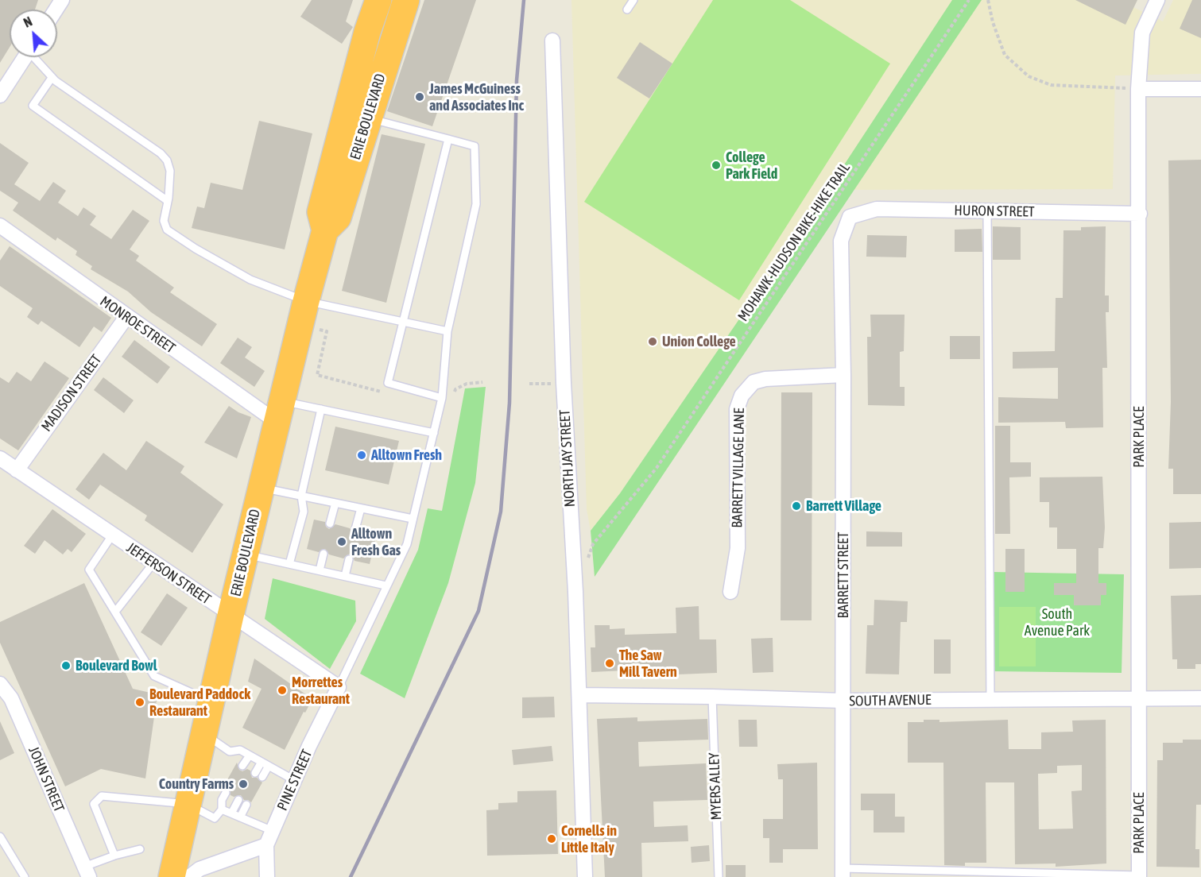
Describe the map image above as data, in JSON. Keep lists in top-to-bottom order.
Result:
{
  "streets": {
    "highway": ["ERIE BOULEVARD"],
    "street": [
      "HURON STREET",
      "MONROE STREET",
      "MADISON STREET",
      "PARK PLACE",
      "NORTH JAY STREET",
      "BARRETT VILLAGE LANE",
      "JEFFERSON STREET",
      "BARRETT STREET",
      "SOUTH AVENUE",
      "JOHN STREET",
      "PINE STREET"
    ],
    "lane": ["MYERS ALLEY"],
    "path": ["MOHAWK-HUDSON BIKE-HIKE TRAIL"]
  },
  "crossings": [
    ["ERIE BOULEVARD", "MONROE STREET"],
    ["ERIE BOULEVARD", "JEFFERSON STREET"],
    ["HURON STREET", "PARK PLACE"],
    ["HURON STREET", "BARRETT STREET"],
    ["MONROE STREET", "MADISON STREET"],
    ["MADISON STREET", "JEFFERSON STREET"],
    ["PARK PLACE", "SOUTH AVENUE"],
    ["NORTH JAY STREET", "SOUTH AVENUE"],
    ["BARRETT VILLAGE LANE", "BARRETT STREET"],
    ["JEFFERSON STREET", "PINE STREET"],
    ["BARRETT STREET", "SOUTH AVENUE"],
    ["SOUTH AVENUE", "MYERS ALLEY"]
  ],
  "parks": ["South Avenue Park"],
  "places": [
    "James McGuiness and Associates Inc",
    "College Park Field",
    "Union College",
    "Alltown Fresh",
    "Barrett Village",
    "Alltown Fresh Gas",
    "The Saw Mill Tavern",
    "Boulevard Bowl",
    "Morrettes Restaurant",
    "Boulevard Paddock Restaurant",
    "Country Farms",
    "Cornells in Little Italy"
  ],
  "north": "top left"
}
